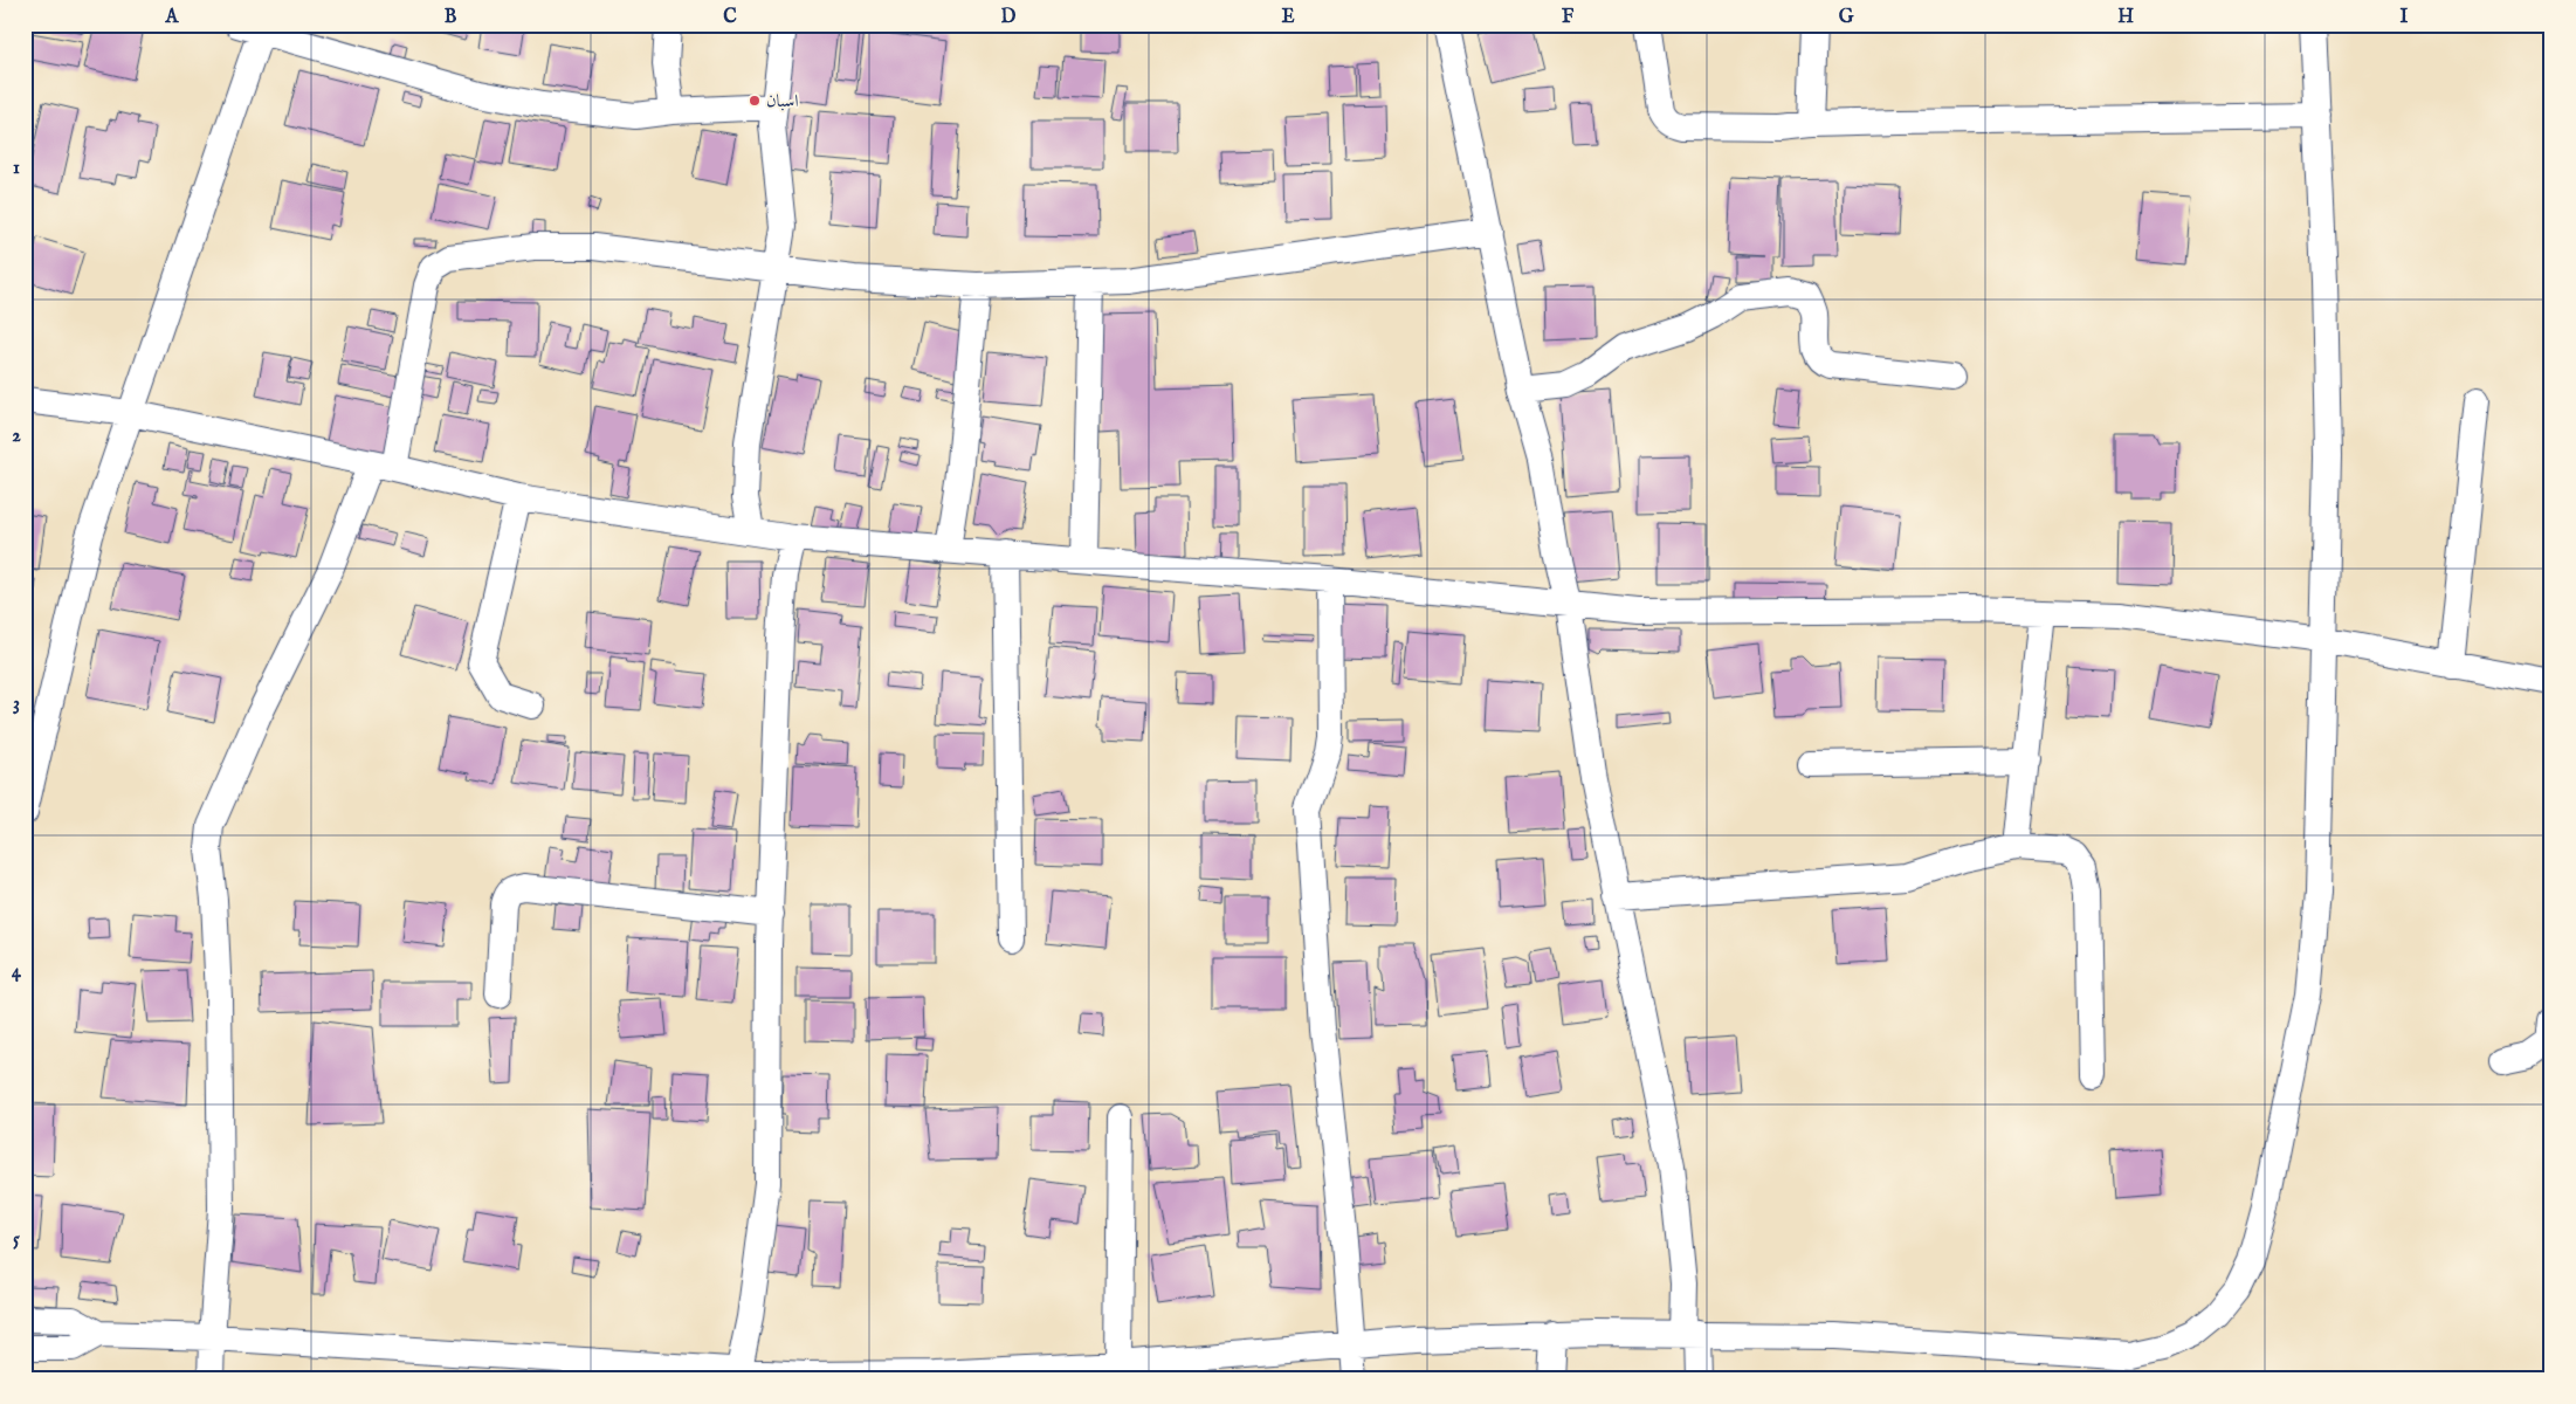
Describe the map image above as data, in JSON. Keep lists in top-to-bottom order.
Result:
{
  "places": ["اسبان"],
  "grid": {
    "columns": [
      "A",
      "B",
      "C",
      "D",
      "E",
      "F",
      "G",
      "H",
      "I"
    ],
    "rows": [
      "1",
      "2",
      "3",
      "4",
      "5"
    ]
  }
}
